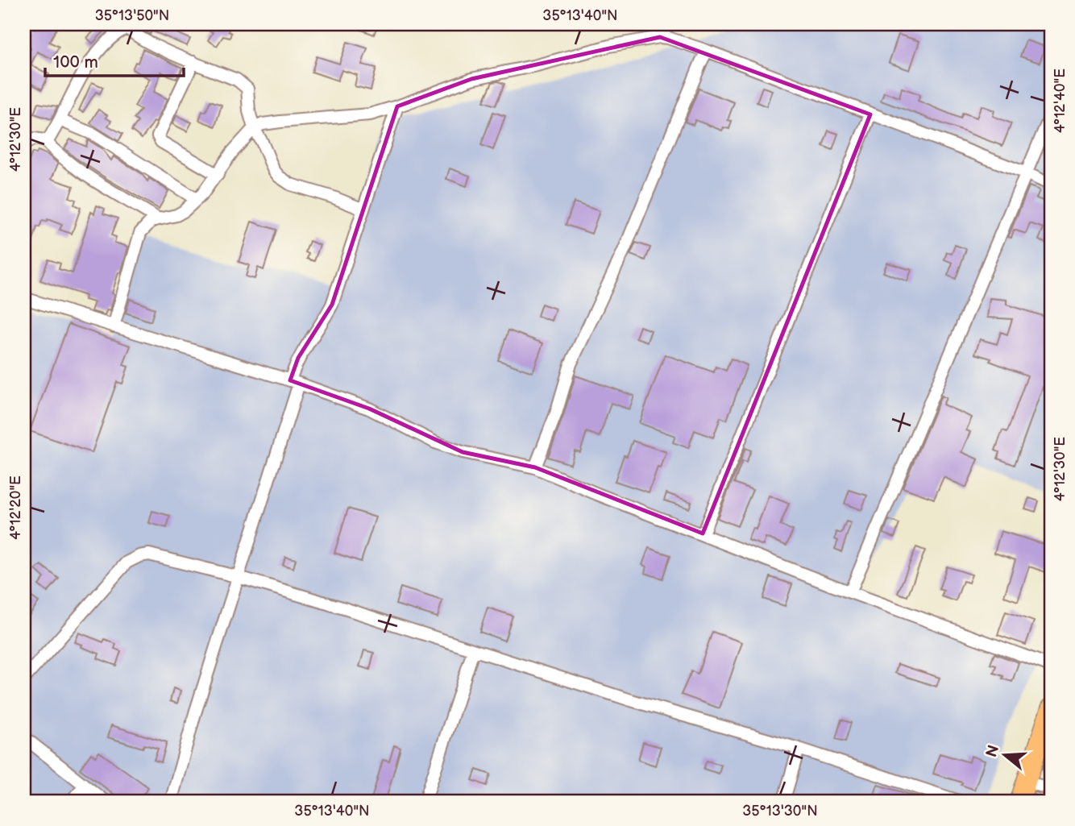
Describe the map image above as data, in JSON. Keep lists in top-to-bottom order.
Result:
{
  "scale_bar": "100 m",
  "north": "left",
  "coordinates": [
    "35°13'50\"N",
    "35°13'40\"N",
    "4°12'40\"E",
    "4°12'30\"E",
    "4°12'20\"E",
    "35°13'30\"N"
  ]
}
